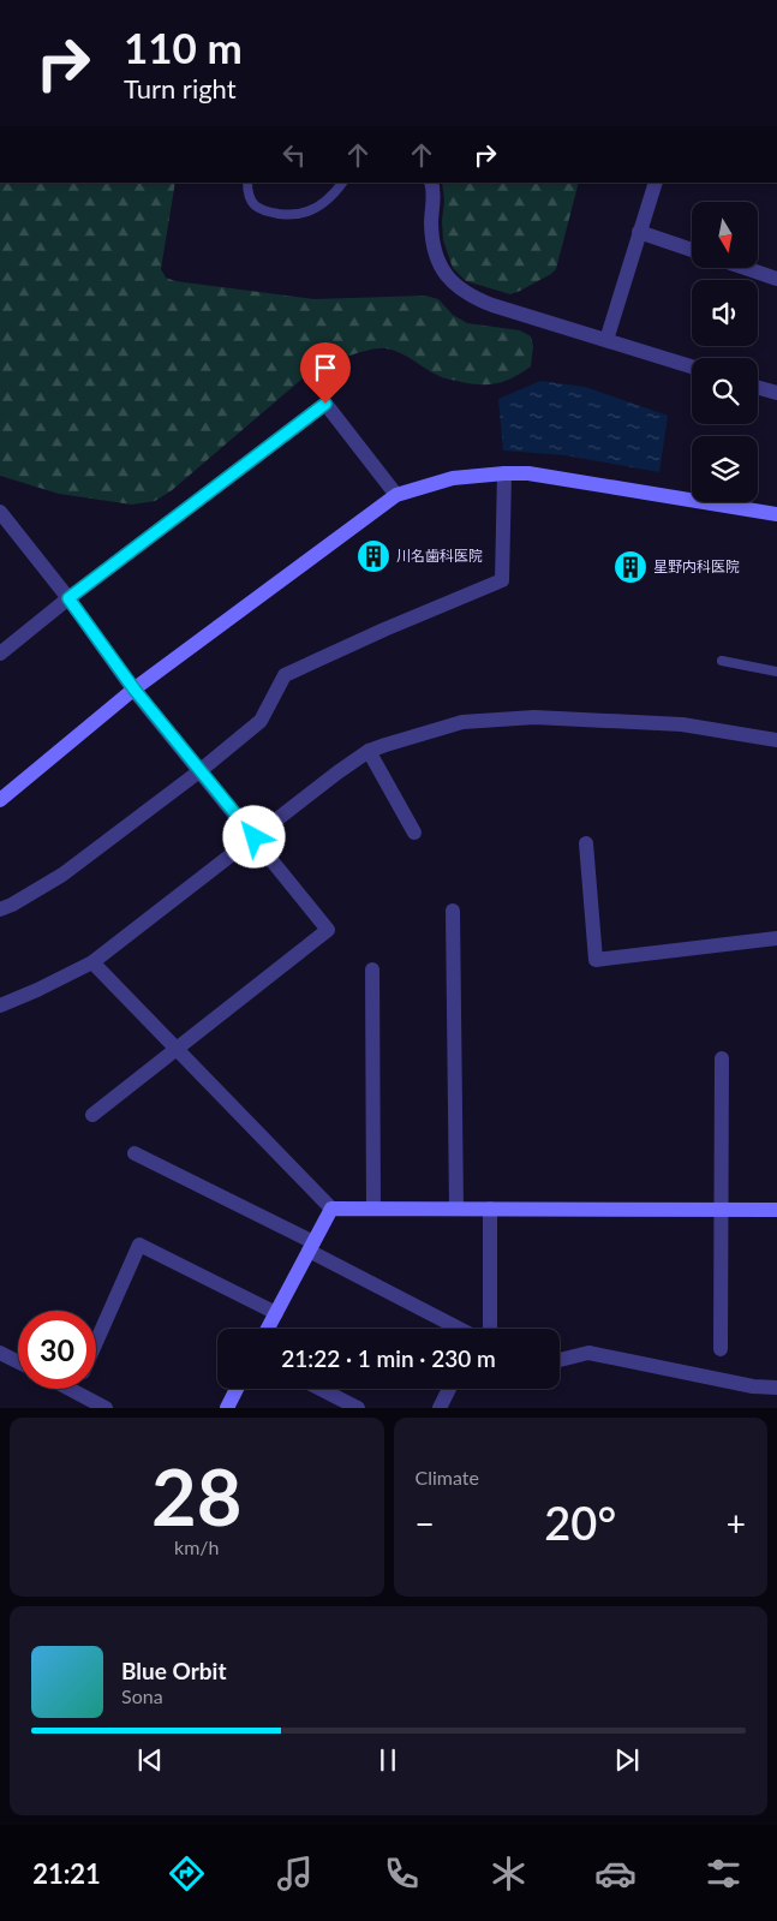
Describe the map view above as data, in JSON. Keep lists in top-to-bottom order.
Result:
{
  "places": {
    "building": ["川名歯科医院", "星野内科医院"]
  },
  "north": "bottom",
  "page": {
    "turn": ["110 m", "Turn right"],
    "limit": "30",
    "trip": "21:22 · 1 min · 230 m",
    "tile": [
      ["28", "km/h"],
      "Climate"
    ],
    "heat": ["−", "20°", "+"],
    "song": ["Blue Orbit", "Sona"],
    "tabs": "21:21"
  }
}
